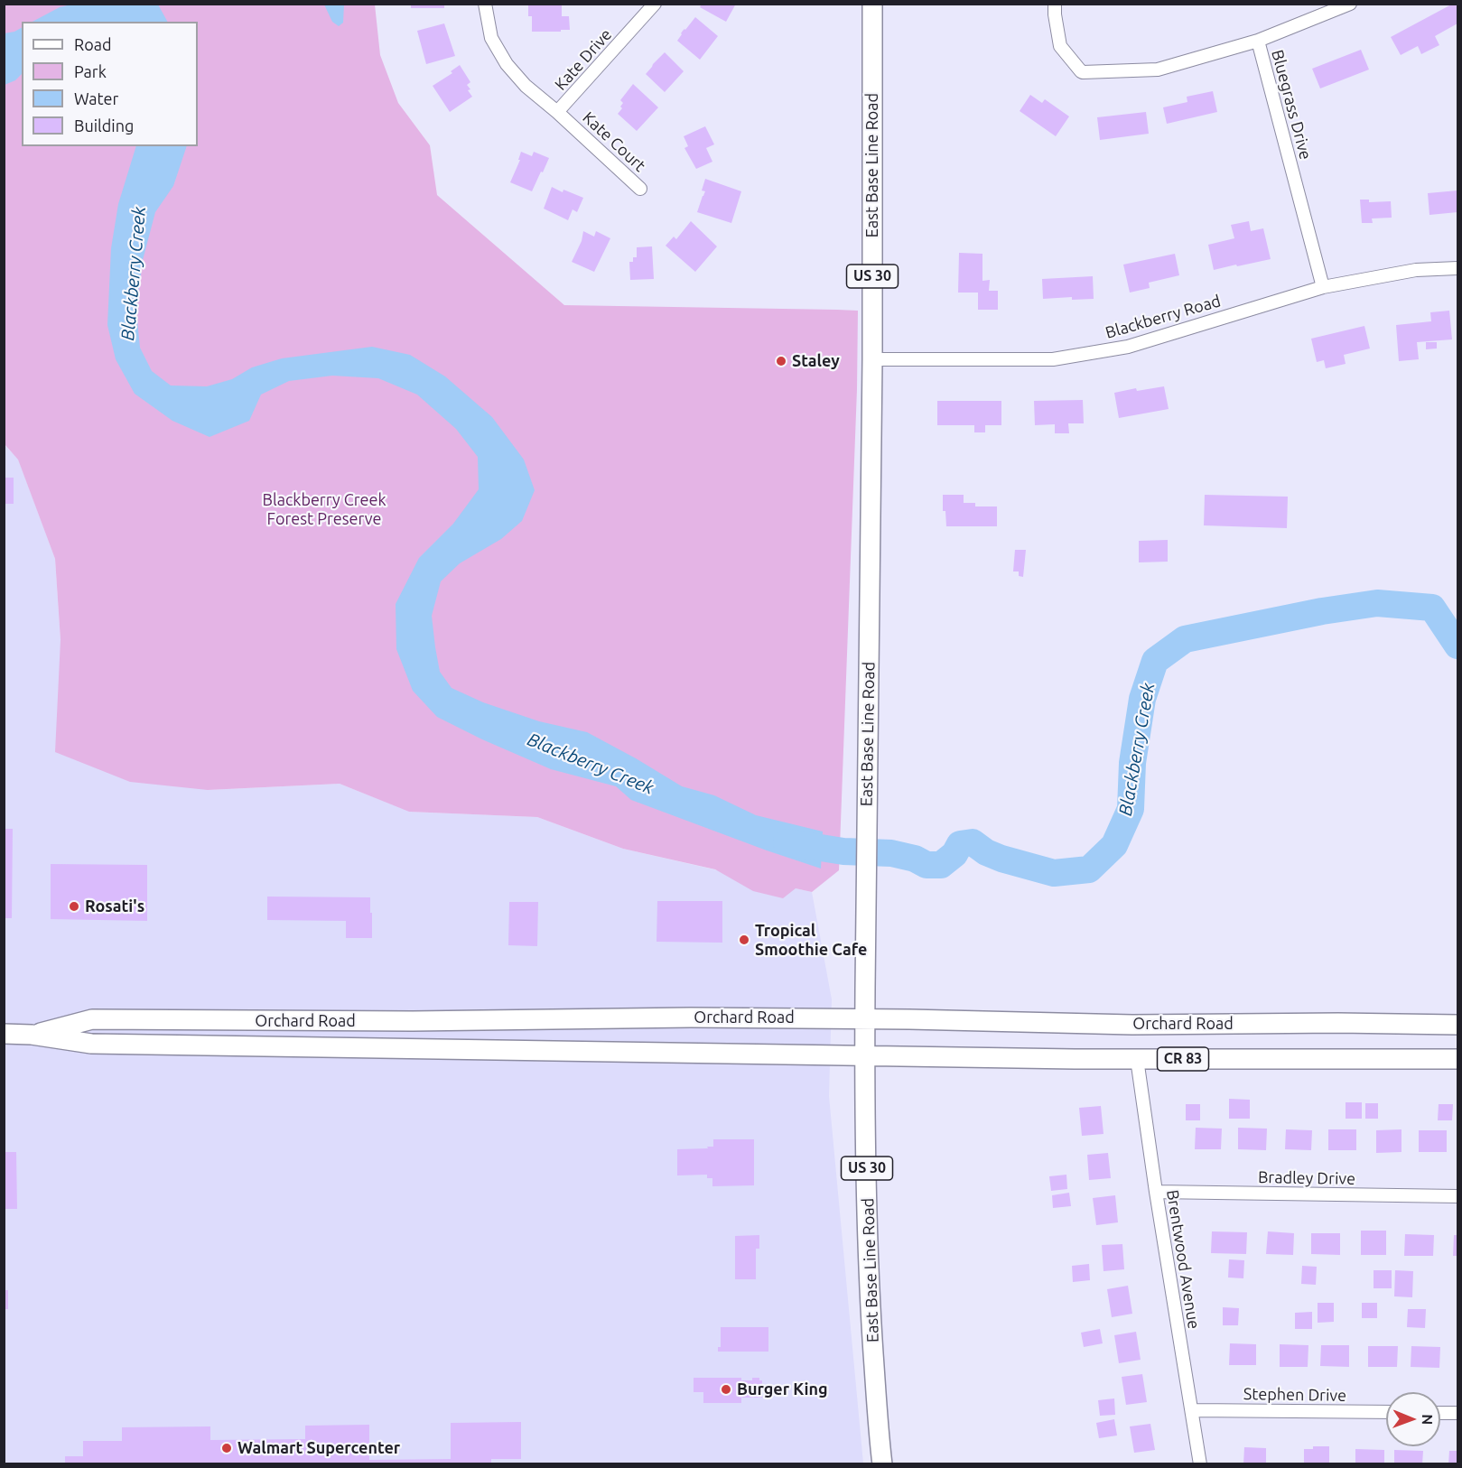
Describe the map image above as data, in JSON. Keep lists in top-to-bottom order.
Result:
{
  "streets": {
    "main road": [
      "East Base Line Road",
      "US 30",
      "Orchard Road",
      "CR 83"
    ],
    "street": [
      "Kate Drive",
      "Bluegrass Drive",
      "Kate Court",
      "Blackberry Road",
      "Bradley Drive",
      "Brentwood Avenue",
      "Stephen Drive"
    ]
  },
  "crossings": [
    ["Kate Drive", "Kate Court"],
    ["Bluegrass Drive", "Blackberry Road"],
    ["East Base Line Road", "Blackberry Road"],
    ["East Base Line Road", "Orchard Road"],
    ["Orchard Road", "Brentwood Avenue"],
    ["Bradley Drive", "Brentwood Avenue"],
    ["Brentwood Avenue", "Stephen Drive"]
  ],
  "water": ["Blackberry Creek"],
  "parks": ["Blackberry Creek Forest Preserve"],
  "places": [
    "Staley",
    "Rosati's",
    "Tropical Smoothie Cafe",
    "Burger King",
    "Walmart Supercenter"
  ],
  "legend": [
    "Road",
    "Park",
    "Water",
    "Building"
  ],
  "north": "right"
}
